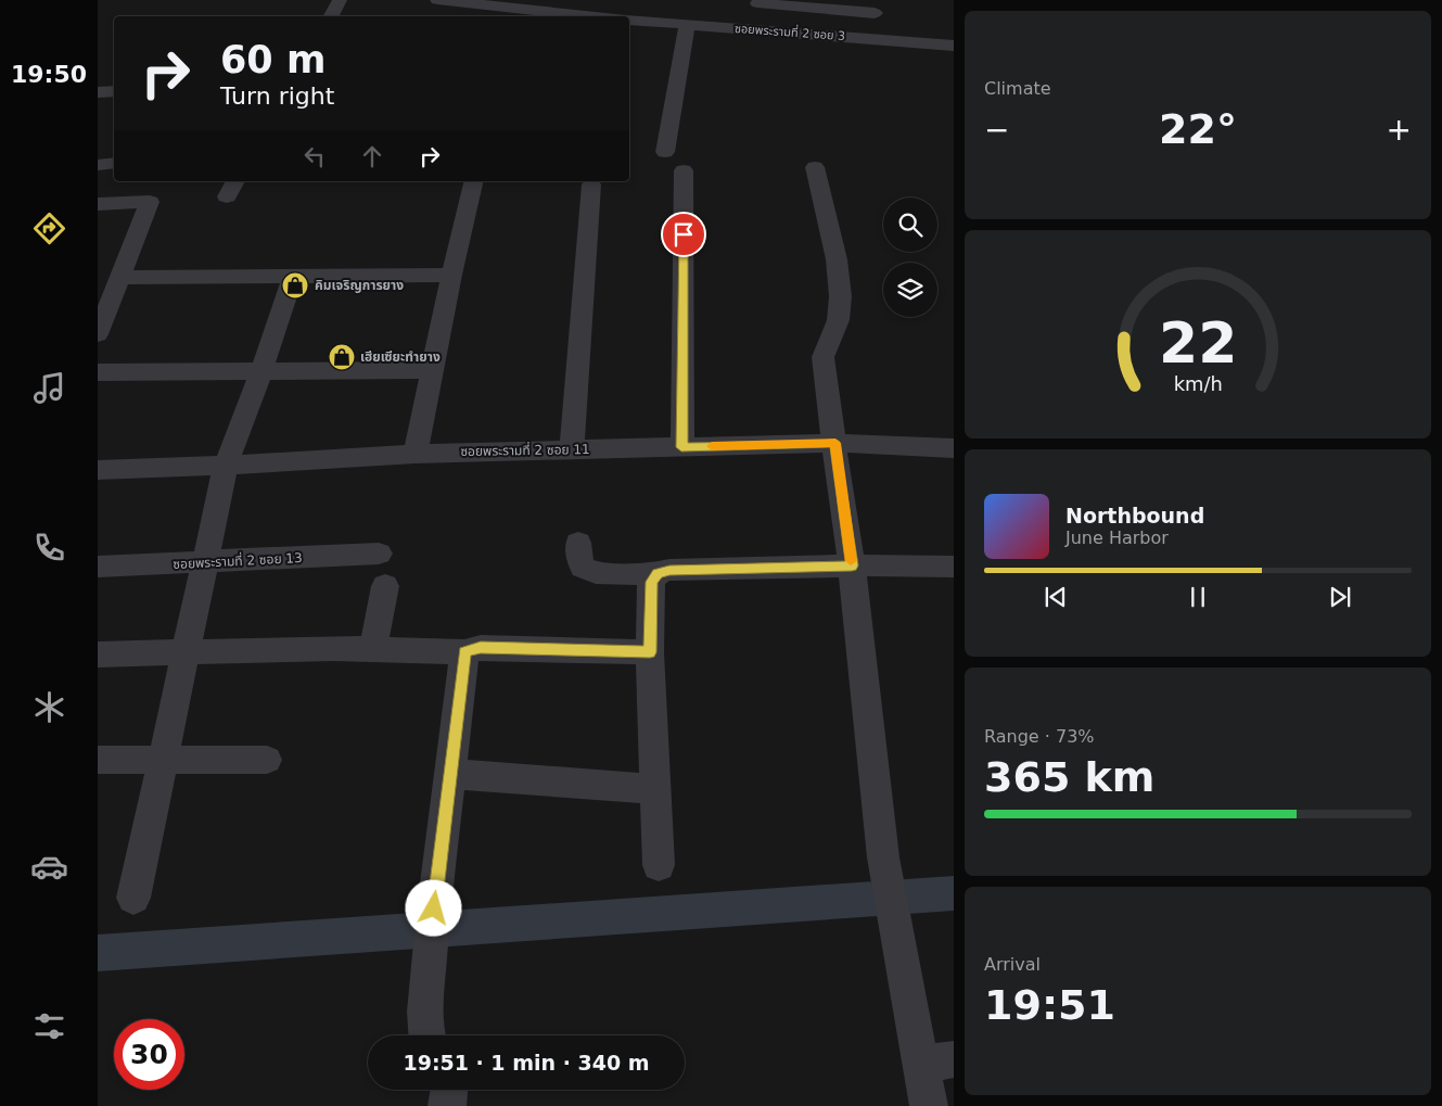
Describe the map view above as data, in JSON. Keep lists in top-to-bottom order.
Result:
{
  "streets": {
    "street": ["ซอยพระรามที่ 2 ซอย 3", "ซอยพระรามที่ 2 ซอย 11", "ซอยพระรามที่ 2 ซอย 13"]
  },
  "places": {
    "shop": ["คิมเจริญการยาง", "เฮียเซียะทำยาง"]
  },
  "page": {
    "tabs": "19:50",
    "tile": [
      "Climate",
      ["Range · 73%", "365 km"],
      ["Arrival", "19:51"]
    ],
    "turn": ["60 m", "Turn right"],
    "heat": ["−", "22°", "+"],
    "song": ["Northbound", "June Harbor"],
    "limit": "30",
    "trip": "19:51 · 1 min · 340 m",
    "gauge": ["22", "km/h"]
  }
}
